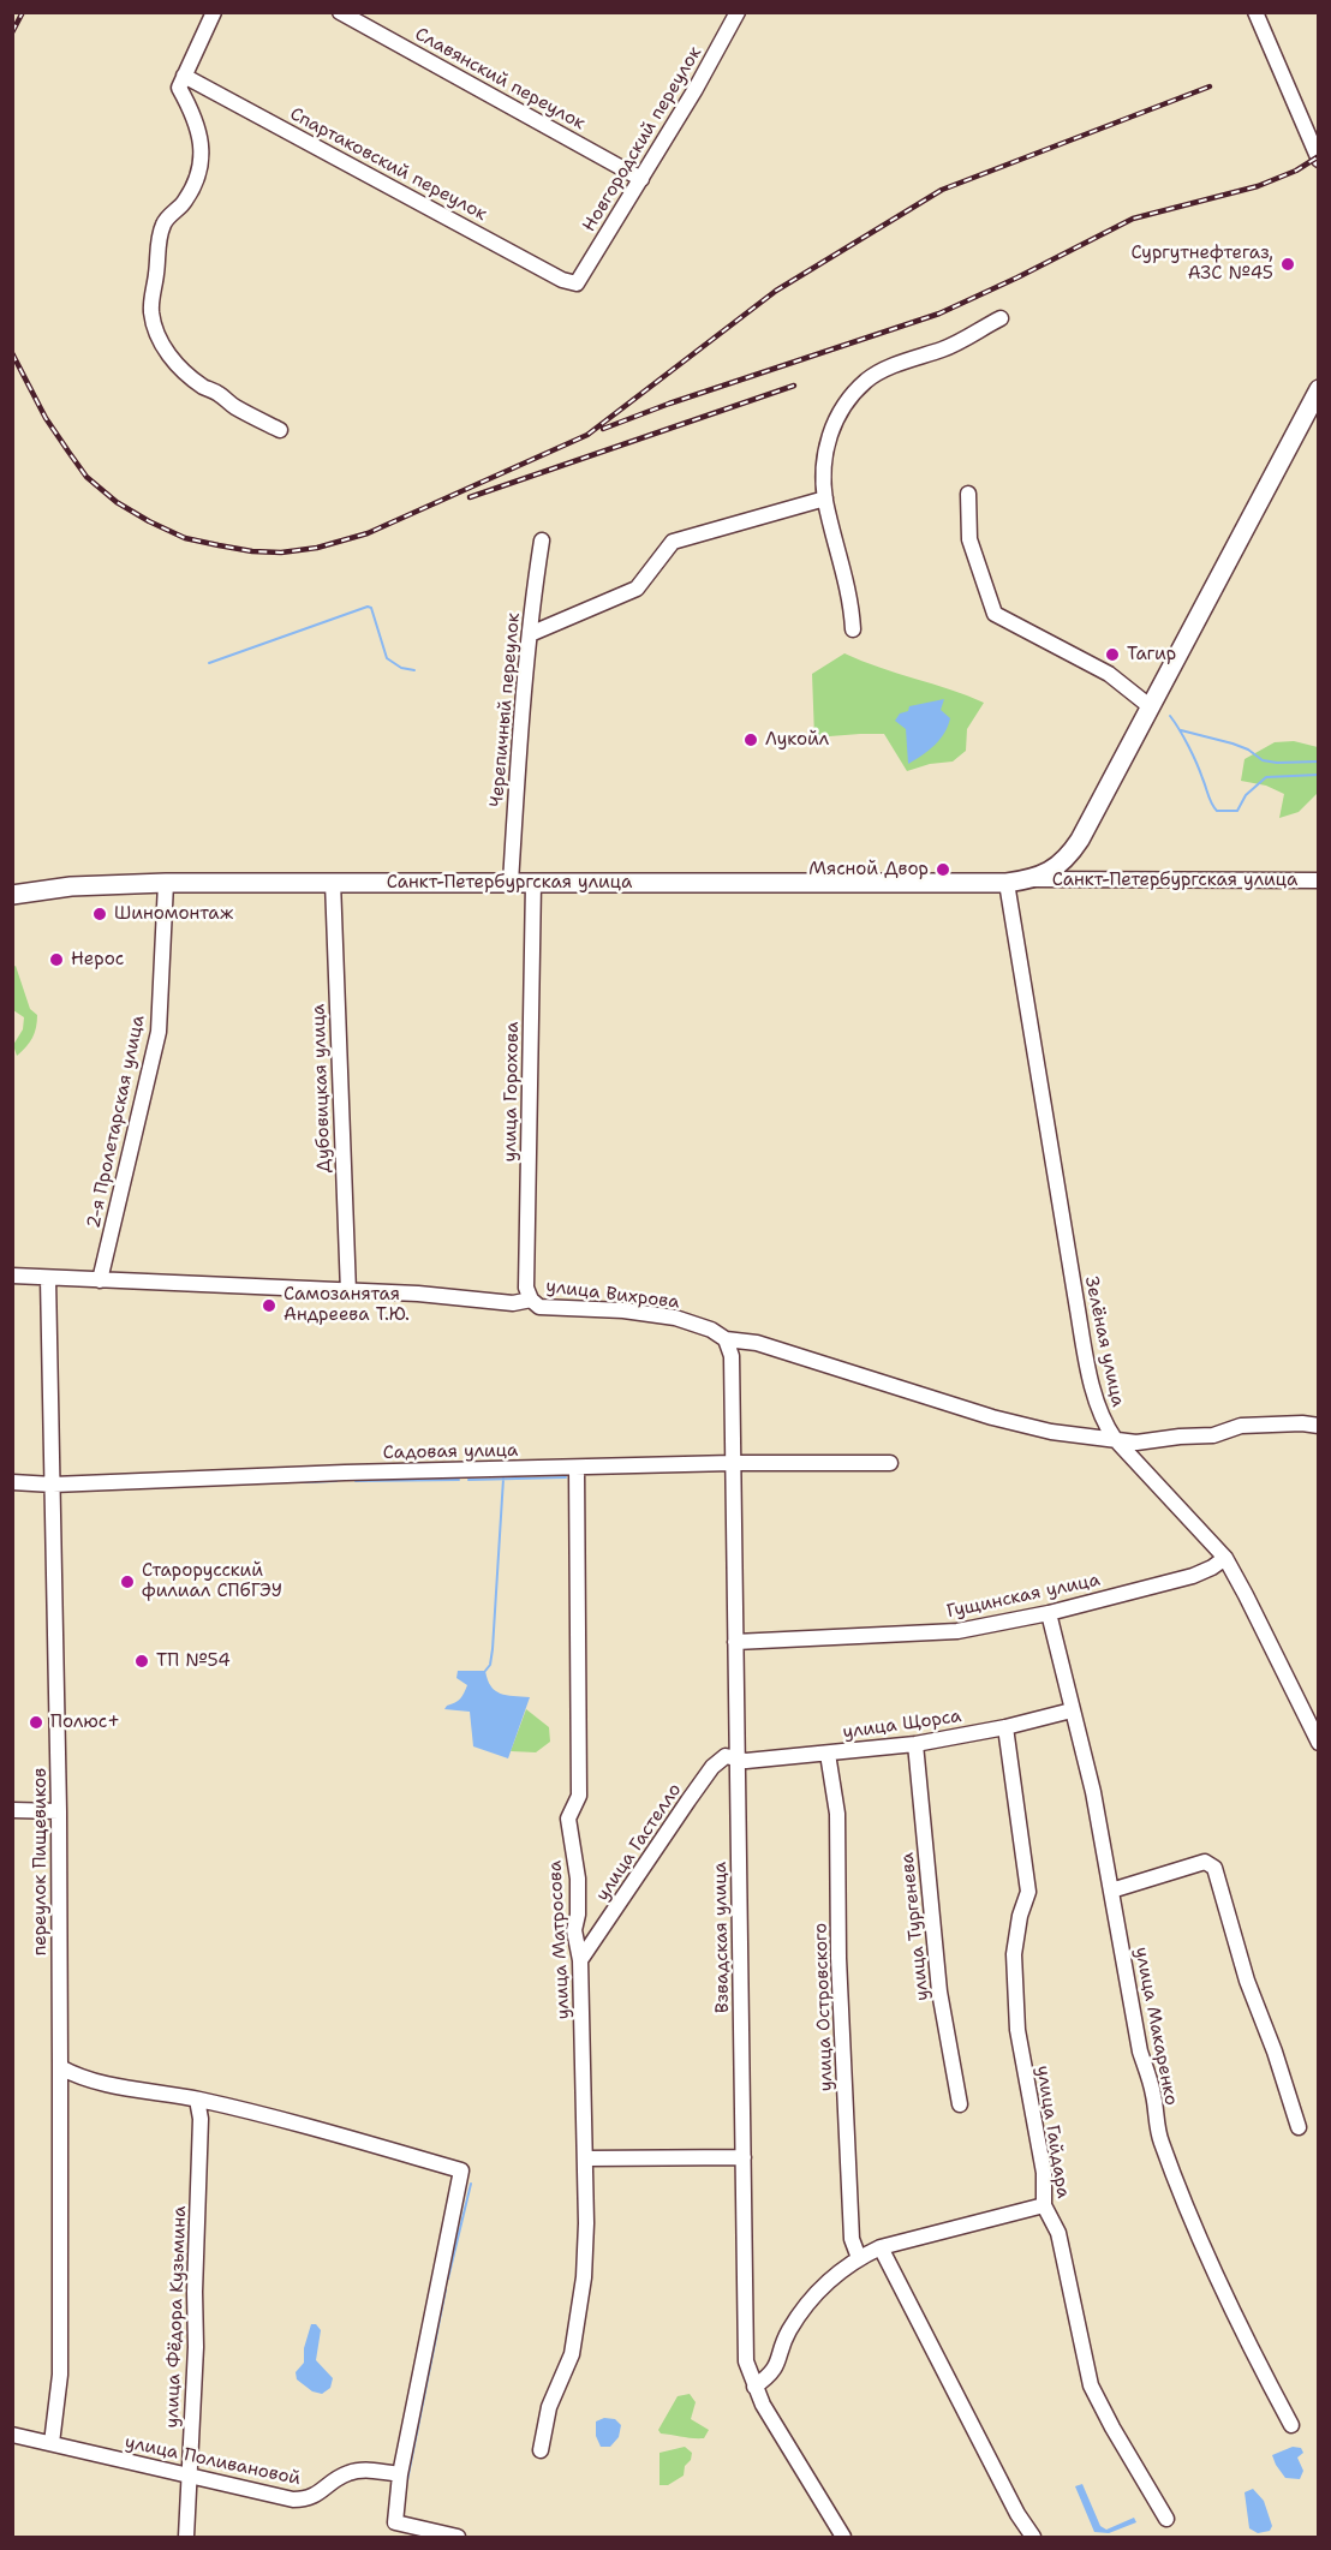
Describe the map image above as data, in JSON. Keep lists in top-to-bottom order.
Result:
{
  "streets": {
    "main road": ["Санкт-Петербургская улица"],
    "street": [
      "Славянский переулок",
      "Новгородский переулок",
      "Спартаковский переулок",
      "Черепичный переулок",
      "Дубовицкая улица",
      "улица Горохова",
      "2-я Пролетарская улица",
      "улица Вихрова",
      "Зелёная улица",
      "Садовая улица",
      "Гущинская улица",
      "улица Щорса",
      "улица Гастелло",
      "переулок Пищевиков",
      "улица Тургенева",
      "Взвадская улица",
      "улица Матросова",
      "улица Островского",
      "улица Макаренко",
      "улица Гайдара",
      "улица Фёдора Кузьмина",
      "улица Поливановой"
    ]
  },
  "crossings": [
    ["Славянский переулок", "Новгородский переулок"],
    ["Новгородский переулок", "Спартаковский переулок"],
    ["Черепичный переулок", "Санкт-Петербургская улица"],
    ["Санкт-Петербургская улица", "Дубовицкая улица"],
    ["Санкт-Петербургская улица", "улица Горохова"],
    ["Санкт-Петербургская улица", "2-я Пролетарская улица"],
    ["Санкт-Петербургская улица", "Зелёная улица"],
    ["Дубовицкая улица", "улица Вихрова"],
    ["улица Горохова", "улица Вихрова"],
    ["2-я Пролетарская улица", "улица Вихрова"],
    ["улица Вихрова", "Зелёная улица"],
    ["улица Вихрова", "переулок Пищевиков"],
    ["улица Вихрова", "Взвадская улица"],
    ["Зелёная улица", "Гущинская улица"],
    ["Садовая улица", "переулок Пищевиков"],
    ["Садовая улица", "Взвадская улица"],
    ["Садовая улица", "улица Матросова"],
    ["Гущинская улица", "Взвадская улица"],
    ["Гущинская улица", "улица Макаренко"],
    ["улица Щорса", "улица Гастелло"],
    ["улица Щорса", "улица Тургенева"],
    ["улица Щорса", "Взвадская улица"],
    ["улица Щорса", "улица Островского"],
    ["улица Щорса", "улица Макаренко"],
    ["улица Щорса", "улица Гайдара"],
    ["улица Гастелло", "Взвадская улица"],
    ["улица Гастелло", "улица Матросова"],
    ["переулок Пищевиков", "улица Поливановой"],
    ["улица Фёдора Кузьмина", "улица Поливановой"]
  ],
  "places": [
    "Сургутнефтегаз, АЗС №45",
    "Тагир",
    "Лукойл",
    "Мясной Двор",
    "Шиномонтаж",
    "Нерос",
    "Самозанятая Андреева Т.Ю.",
    "Старорусский филиал СПбГЭУ",
    "ТП №54",
    "Полюс+"
  ]
}
